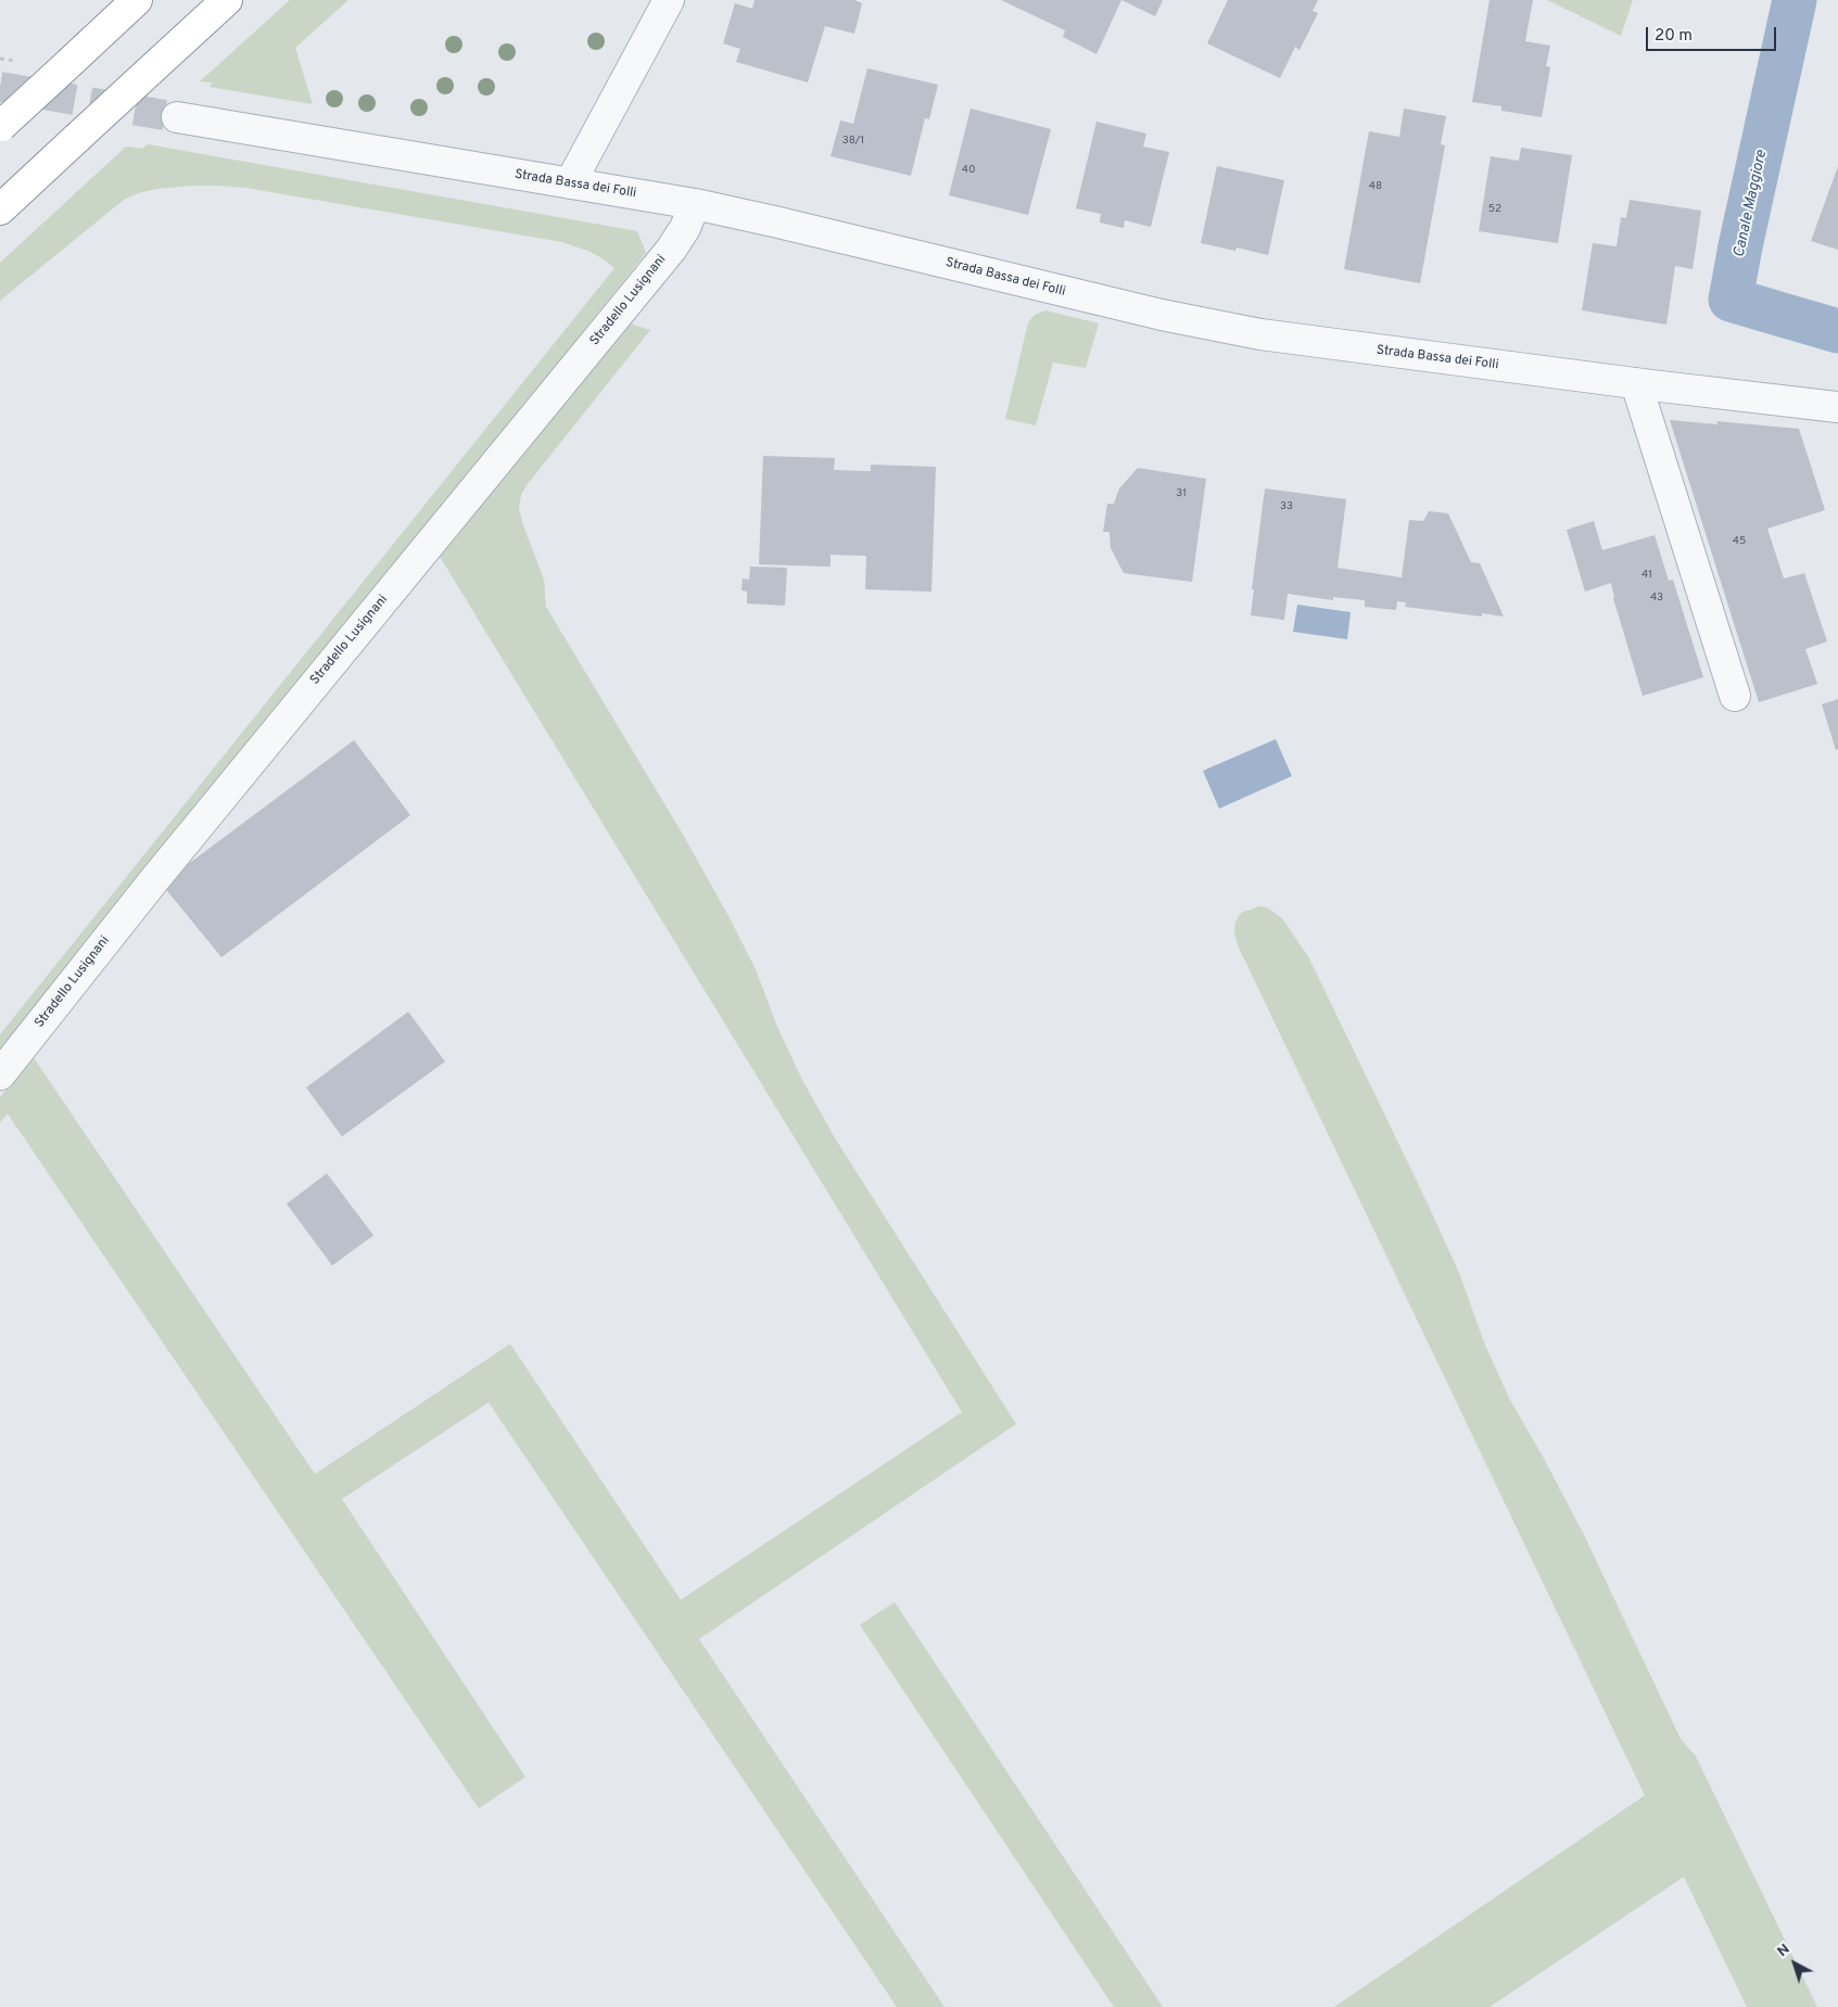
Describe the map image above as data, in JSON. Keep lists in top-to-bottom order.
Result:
{
  "streets": {
    "street": ["Strada Bassa dei Folli", "Stradello Lusignani"]
  },
  "crossings": [
    ["Strada Bassa dei Folli", "Stradello Lusignani"]
  ],
  "water": ["Canale Maggiore"],
  "house_numbers": [
    "38/1",
    "40",
    "48",
    "52",
    "31",
    "33",
    "45",
    "41",
    "43"
  ],
  "scale_bar": "20 m",
  "north": "top left"
}
